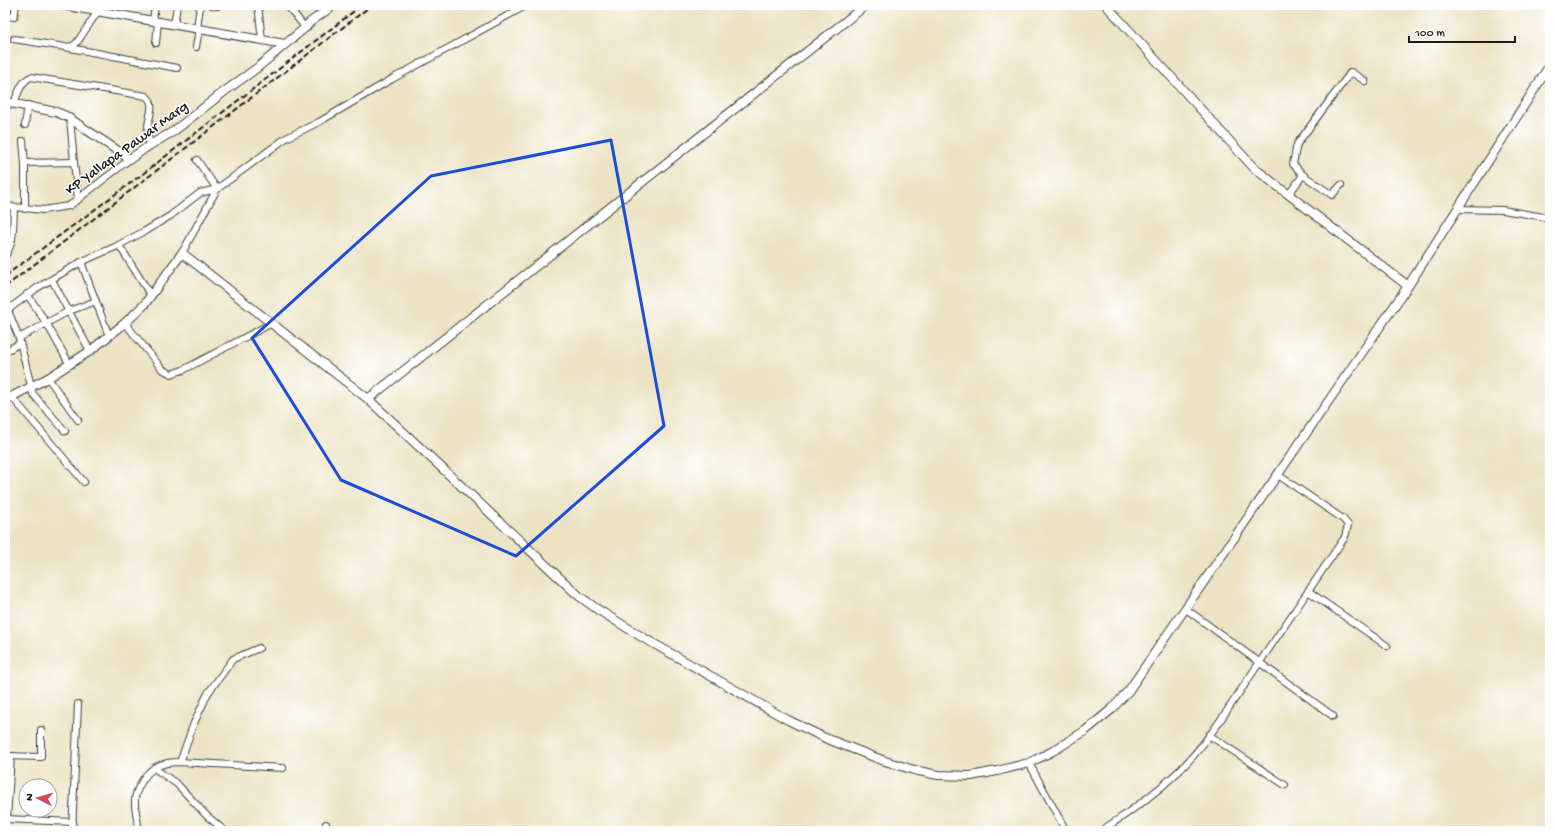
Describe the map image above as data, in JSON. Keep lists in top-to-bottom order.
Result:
{
  "streets": {
    "street": ["KP Yallapa Pawar Marg"]
  },
  "scale_bar": "100 m",
  "north": "left"
}
